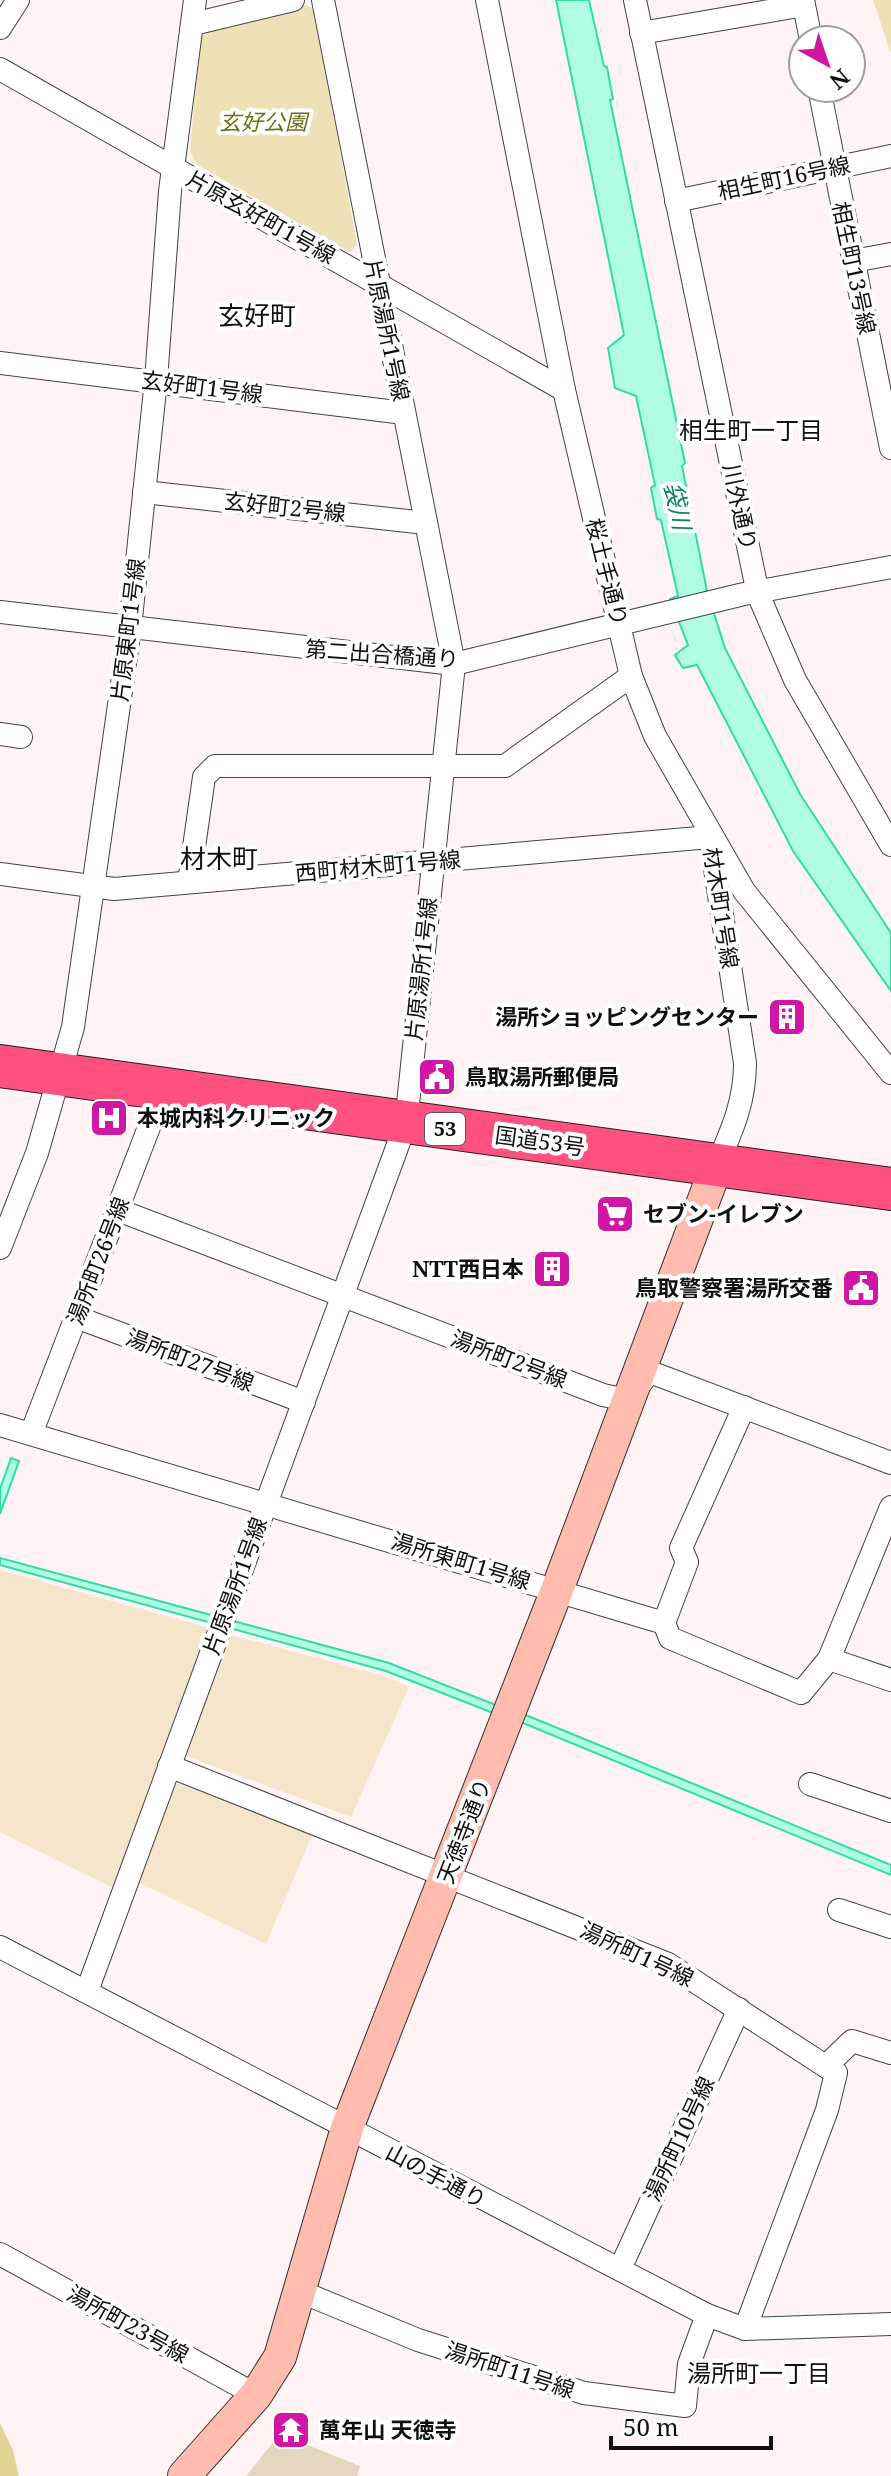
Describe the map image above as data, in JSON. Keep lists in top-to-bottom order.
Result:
{
  "streets": {
    "highway": ["53", "国道53号"],
    "street": [
      "相生町16号線",
      "片原玄好町1号線",
      "相生町13号線",
      "片原湯所1号線",
      "玄好町1号線",
      "玄好町2号線",
      "川外通り",
      "桜土手通り",
      "片原東町1号線",
      "第二出合橋通り",
      "西町材木町1号線",
      "材木町1号線",
      "湯所町26号線",
      "湯所町2号線",
      "湯所町27号線",
      "湯所東町1号線",
      "天徳寺通り",
      "湯所町1号線",
      "湯所町10号線",
      "山の手通り",
      "湯所町23号線",
      "湯所町11号線"
    ]
  },
  "crossings": [
    ["相生町16号線", "相生町13号線"],
    ["相生町16号線", "川外通り"],
    ["片原玄好町1号線", "片原湯所1号線"],
    ["片原玄好町1号線", "桜土手通り"],
    ["片原玄好町1号線", "片原東町1号線"],
    ["片原湯所1号線", "玄好町1号線"],
    ["片原湯所1号線", "玄好町2号線"],
    ["片原湯所1号線", "第二出合橋通り"],
    ["片原湯所1号線", "西町材木町1号線"],
    ["片原湯所1号線", "国道53号"],
    ["片原湯所1号線", "湯所町2号線"],
    ["片原湯所1号線", "湯所町27号線"],
    ["片原湯所1号線", "湯所東町1号線"],
    ["片原湯所1号線", "湯所町1号線"],
    ["片原湯所1号線", "山の手通り"],
    ["玄好町1号線", "片原東町1号線"],
    ["玄好町2号線", "片原東町1号線"],
    ["川外通り", "第二出合橋通り"],
    ["桜土手通り", "第二出合橋通り"],
    ["桜土手通り", "西町材木町1号線"],
    ["桜土手通り", "材木町1号線"],
    ["片原東町1号線", "第二出合橋通り"],
    ["片原東町1号線", "西町材木町1号線"],
    ["片原東町1号線", "国道53号"],
    ["西町材木町1号線", "材木町1号線"],
    ["材木町1号線", "国道53号"],
    ["材木町1号線", "天徳寺通り"],
    ["国道53号", "湯所町26号線"],
    ["国道53号", "天徳寺通り"],
    ["湯所町26号線", "湯所町2号線"],
    ["湯所町26号線", "湯所町27号線"],
    ["湯所町26号線", "湯所東町1号線"],
    ["湯所町2号線", "天徳寺通り"],
    ["湯所東町1号線", "天徳寺通り"],
    ["天徳寺通り", "湯所町1号線"],
    ["天徳寺通り", "山の手通り"],
    ["天徳寺通り", "湯所町23号線"],
    ["天徳寺通り", "湯所町11号線"],
    ["湯所町1号線", "湯所町10号線"],
    ["湯所町10号線", "山の手通り"],
    ["山の手通り", "湯所町11号線"]
  ],
  "districts": [
    "玄好町",
    "相生町一丁目",
    "材木町",
    "湯所町一丁目"
  ],
  "water": ["袋川"],
  "parks": ["玄好公園"],
  "places": {
    "building": ["湯所ショッピングセンター", "NTT西日本"],
    "public building": ["鳥取湯所郵便局", "鳥取警察署湯所交番"],
    "hospital": ["本城内科クリニック"],
    "supermarket": ["セブン-イレブン"],
    "temple": ["萬年山 天徳寺"]
  },
  "scale_bar": "50 m",
  "north": "bottom right"
}
